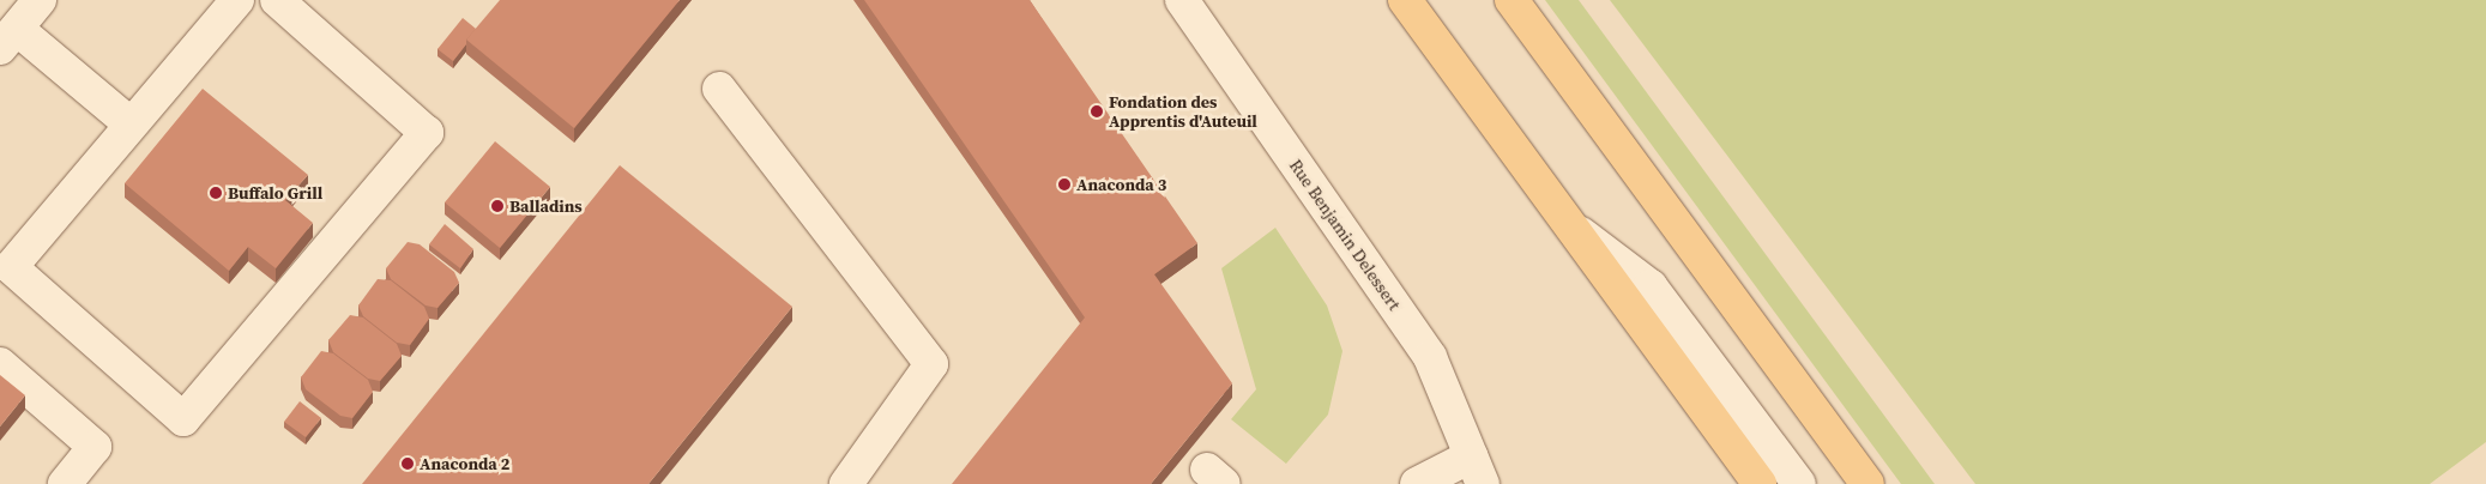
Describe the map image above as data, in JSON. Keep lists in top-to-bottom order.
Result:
{
  "streets": {
    "street": ["Rue Benjamin Delessert"]
  },
  "places": [
    "Fondation des Apprentis d'Auteuil",
    "Anaconda 3",
    "Buffalo Grill",
    "Balladins",
    "Anaconda 2"
  ]
}
